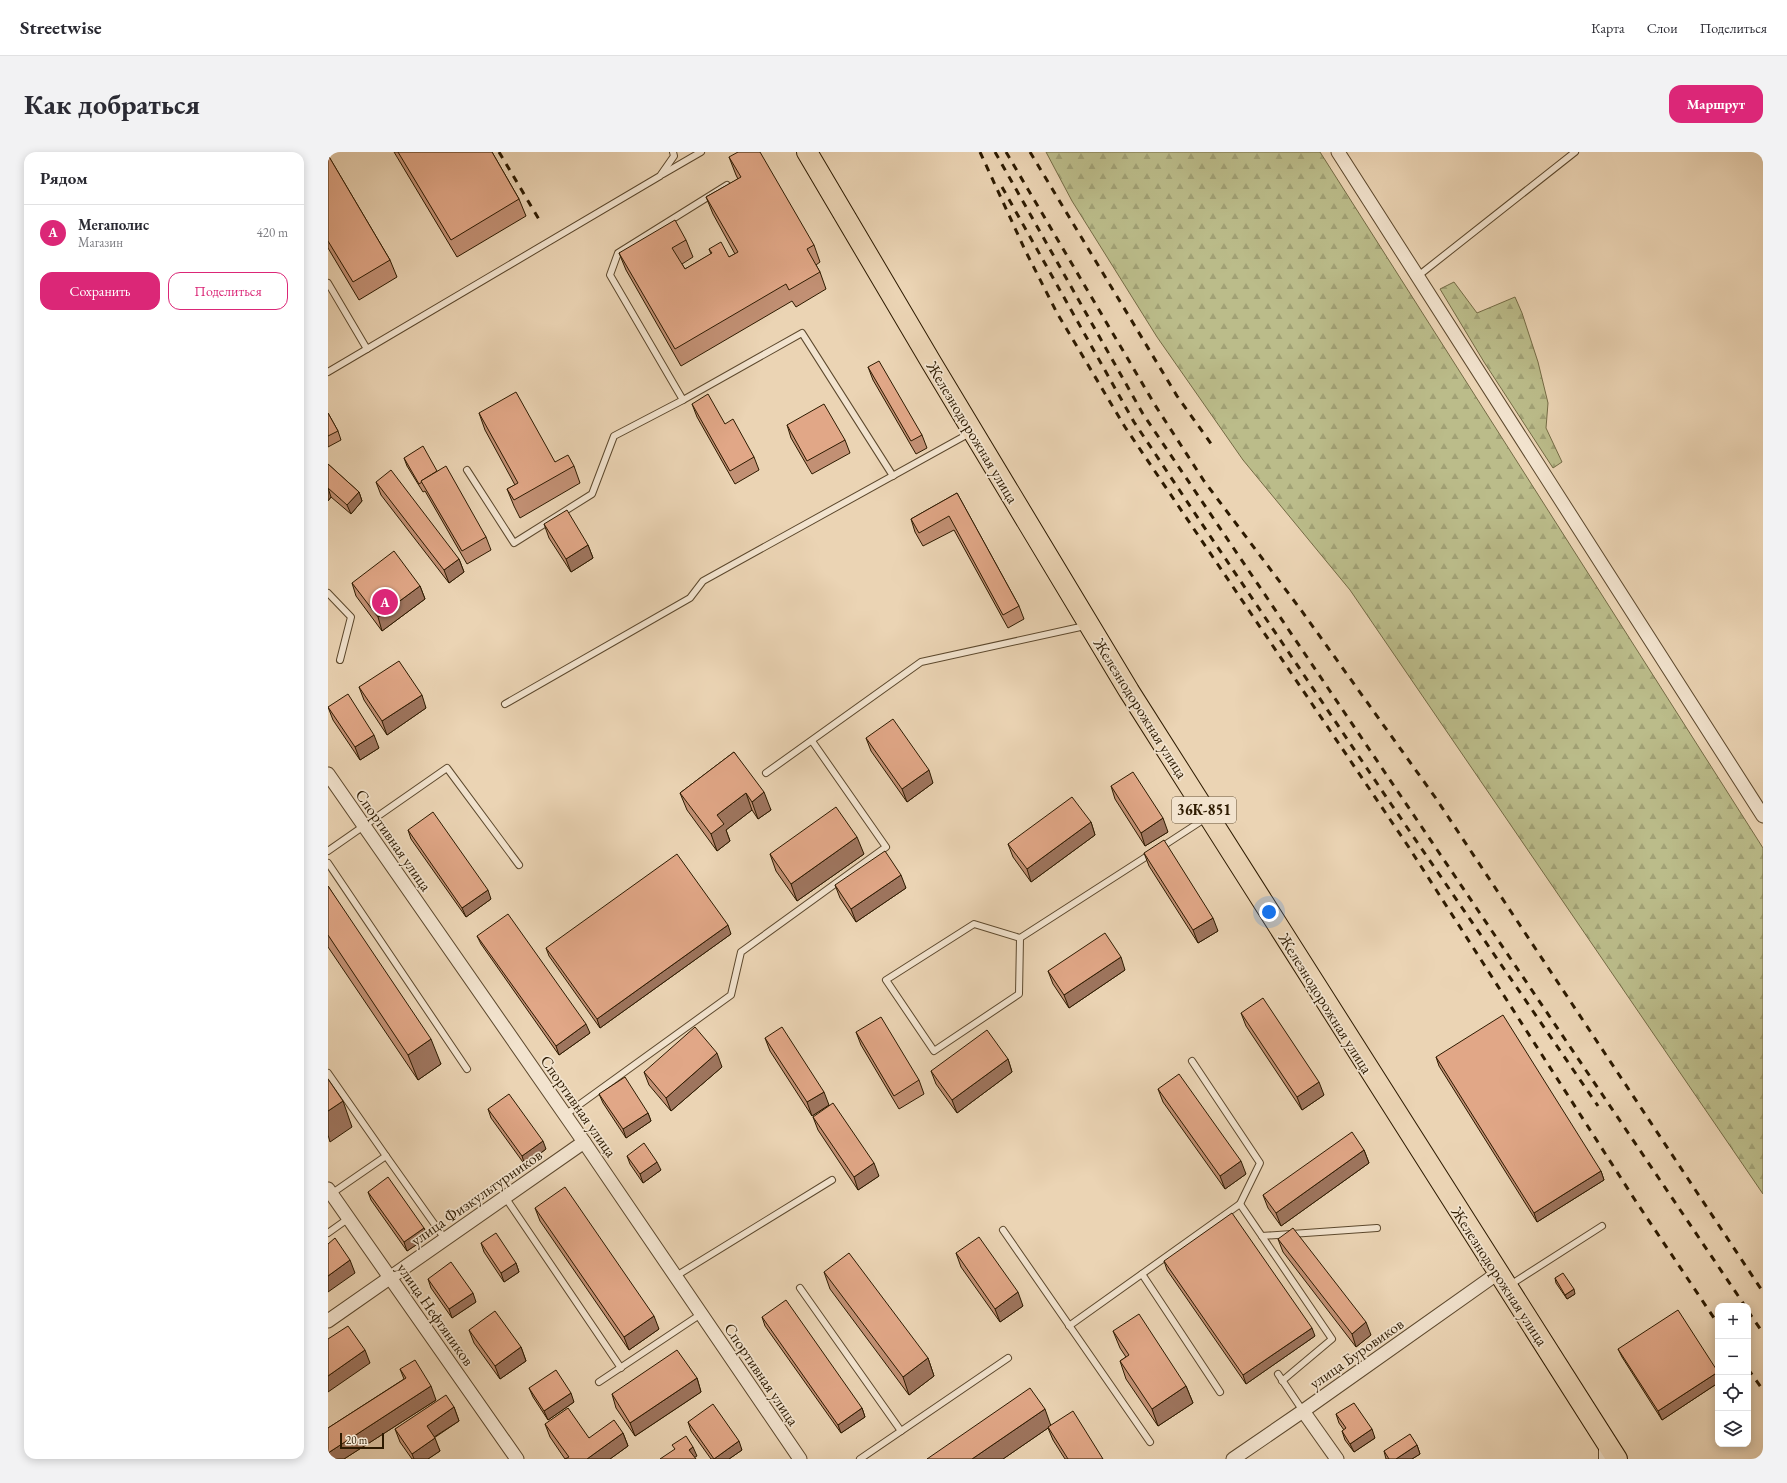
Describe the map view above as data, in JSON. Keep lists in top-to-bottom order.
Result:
{
  "streets": {
    "main road": ["Железнодорожная улица", "36К-851"],
    "street": [
      "Спортивная улица",
      "улица Физкультурников",
      "улица Нефтяников",
      "улица Буровиков"
    ]
  },
  "crossings": [
    ["Железнодорожная улица", "улица Буровиков"],
    ["Спортивная улица", "улица Физкультурников"],
    ["улица Физкультурников", "улица Нефтяников"]
  ],
  "scale_bar": "20 m",
  "page": {
    "header": "Streetwise",
    "nav": ["Карта", "Слои", "Поделиться"],
    "buttons": [
      "Маршрут",
      ["Сохранить", "Поделиться"]
    ],
    "title": "Как добраться",
    "heading": "Рядом",
    "list": [
      {
        "mark": "A",
        "name": "Мегаполис",
        "note": "Магазин",
        "value": "420 m"
      }
    ],
    "pins": "A",
    "map_buttons": ["+", "−"],
    "scale": "20 m"
  }
}
